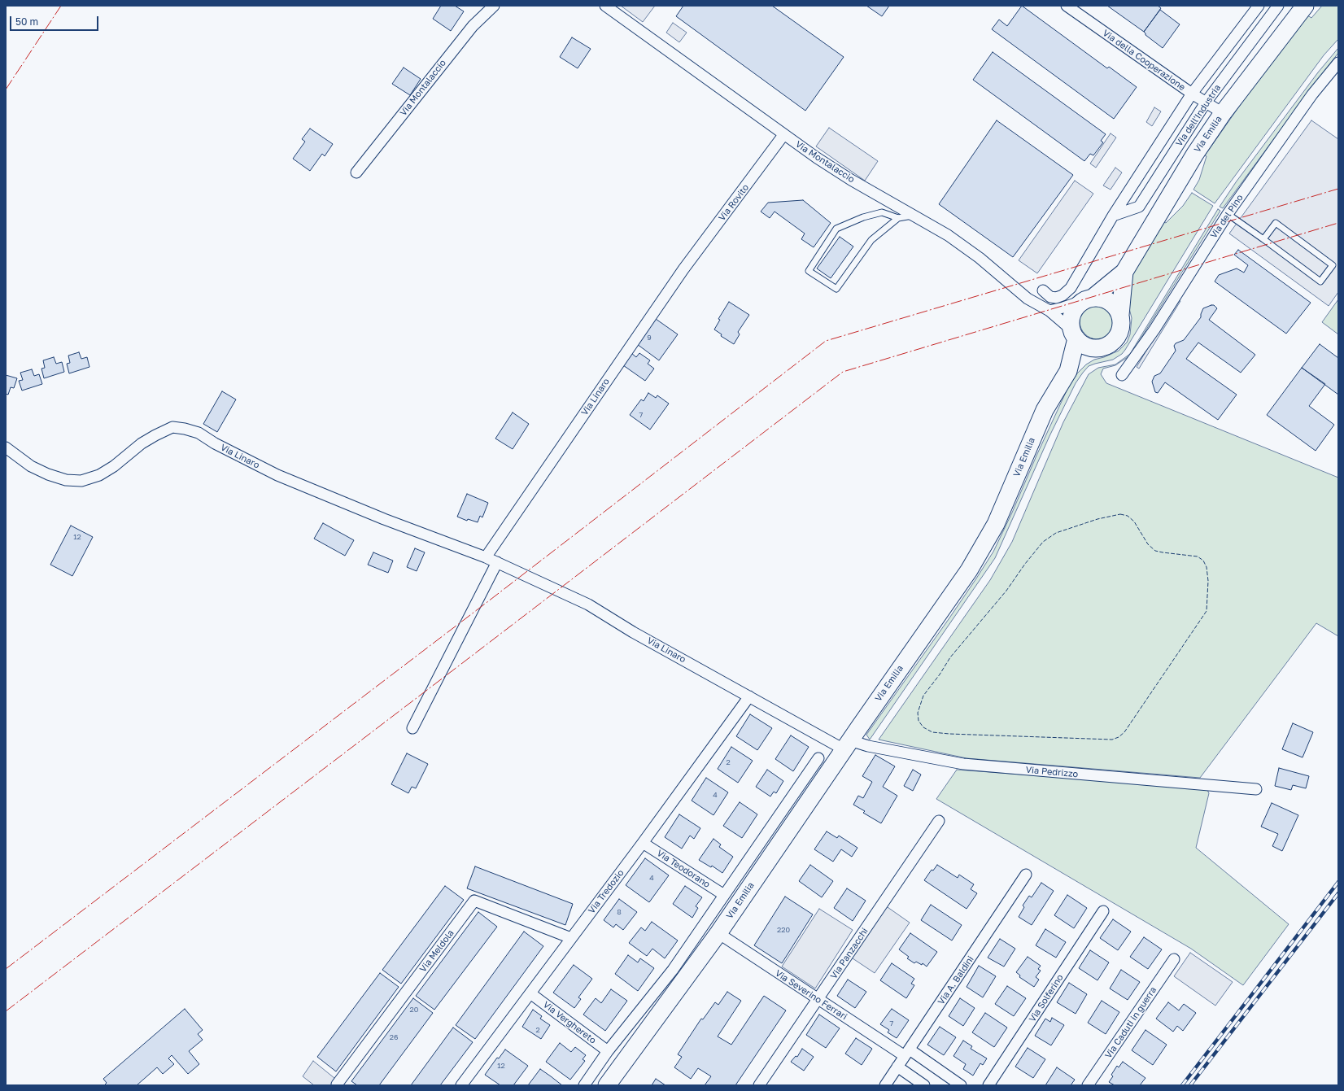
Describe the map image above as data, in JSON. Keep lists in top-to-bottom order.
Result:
{
  "streets": {
    "main road": ["Via Emilia"],
    "street": [
      "Via della Cooperazione",
      "Via Montalaccio",
      "Via dell'Industria",
      "Via Rovito",
      "Via del Pino",
      "Via Linaro",
      "Via Pedrizzo",
      "Via Teodorano",
      "Via Tredozio",
      "Via Meldola",
      "Via Panzacchi",
      "Via A. Baldini",
      "Via Severino Ferrari",
      "Via Solferino",
      "Via Verghereto",
      "Via Caduti in guerra"
    ]
  },
  "crossings": [
    ["Via della Cooperazione", "Via dell'Industria"],
    ["Via della Cooperazione", "Via Emilia"],
    ["Via Montalaccio", "Via Emilia"],
    ["Via Montalaccio", "Via Rovito"],
    ["Via Emilia", "Via Linaro"],
    ["Via Emilia", "Via Pedrizzo"],
    ["Via Emilia", "Via Teodorano"],
    ["Via Emilia", "Via Severino Ferrari"],
    ["Via Emilia", "Via Verghereto"],
    ["Via Rovito", "Via Linaro"],
    ["Via Linaro", "Via Pedrizzo"],
    ["Via Linaro", "Via Tredozio"],
    ["Via Teodorano", "Via Tredozio"],
    ["Via Tredozio", "Via Meldola"],
    ["Via Tredozio", "Via Verghereto"],
    ["Via Panzacchi", "Via Severino Ferrari"],
    ["Via A. Baldini", "Via Severino Ferrari"]
  ],
  "house_numbers": [
    "9",
    "7",
    "12",
    "2",
    "4",
    "4",
    "8",
    "220",
    "20",
    "7",
    "2",
    "26",
    "12"
  ],
  "scale_bar": "50 m"
}
